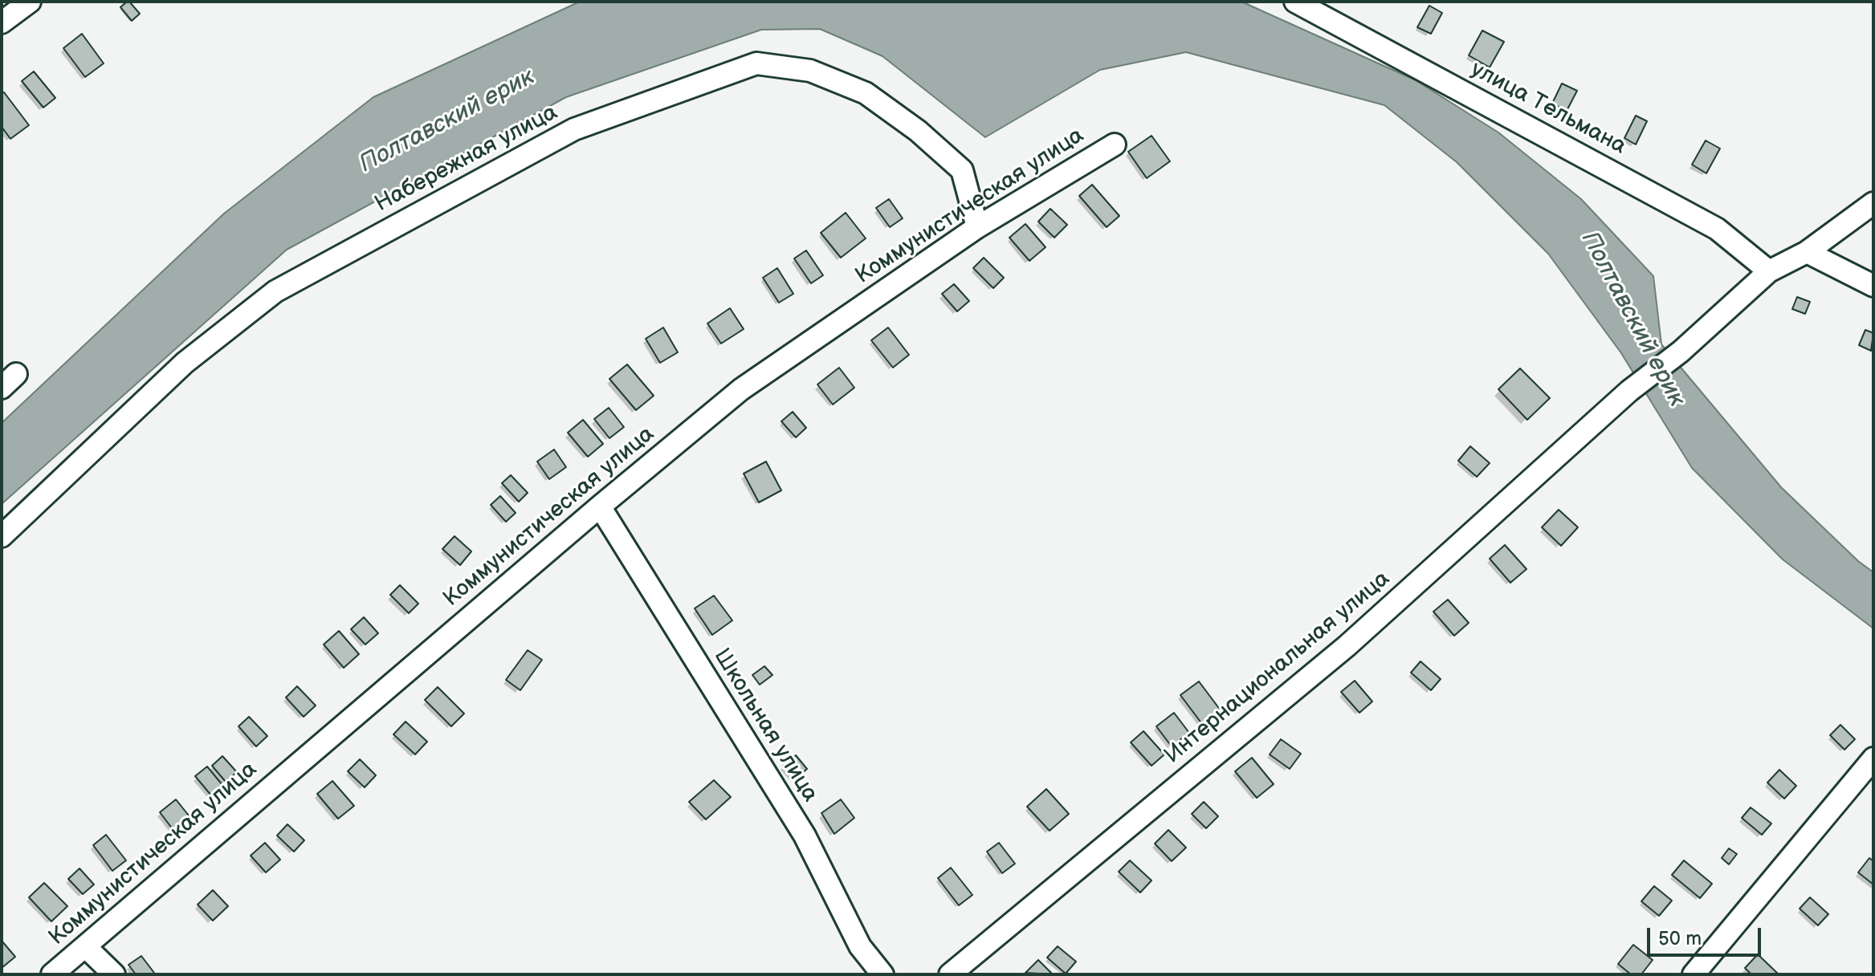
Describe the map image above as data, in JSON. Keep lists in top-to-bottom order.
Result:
{
  "streets": {
    "street": [
      "улица Тельмана",
      "Набережная улица",
      "Коммунистическая улица",
      "Интернациональная улица",
      "Школьная улица"
    ]
  },
  "crossings": [
    ["улица Тельмана", "Интернациональная улица"],
    ["Набережная улица", "Коммунистическая улица"],
    ["Коммунистическая улица", "Школьная улица"]
  ],
  "water": ["Полтавский ерик"],
  "scale_bar": "50 m"
}
